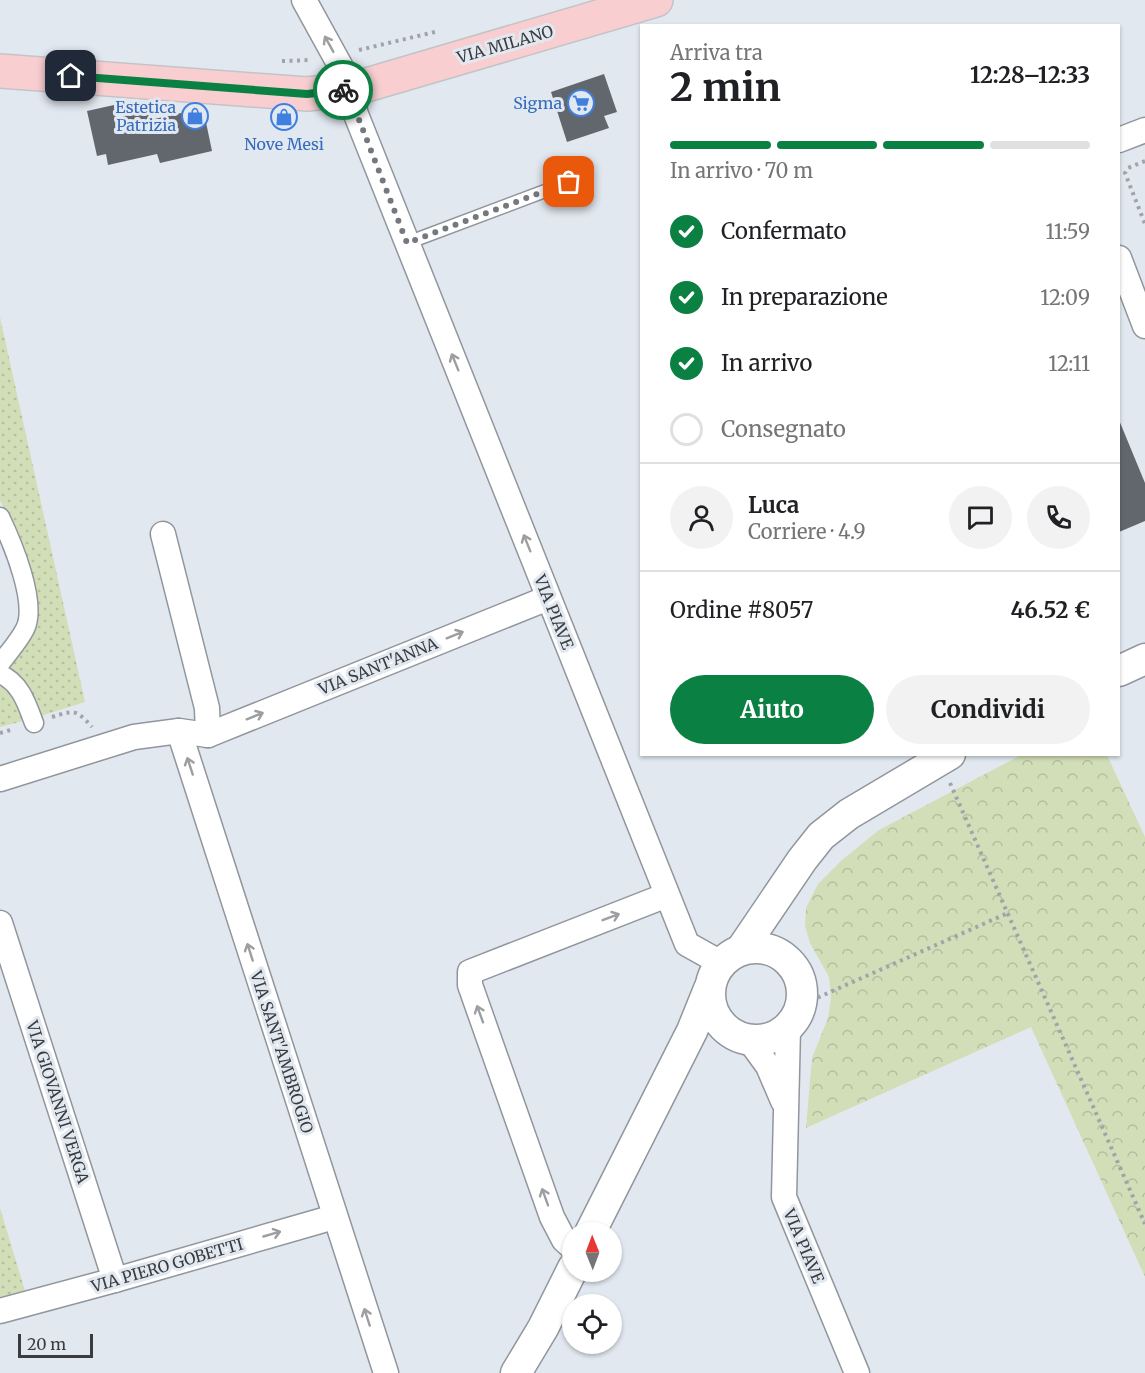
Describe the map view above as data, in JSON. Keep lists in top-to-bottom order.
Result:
{
  "streets": {
    "main road": ["VIA MILANO"],
    "street": [
      "VIA PIAVE",
      "VIA SANT'ANNA",
      "VIA SANT'AMBROGIO",
      "VIA GIOVANNI VERGA",
      "VIA PIERO GOBETTI"
    ]
  },
  "crossings": [
    ["VIA MILANO", "VIA PIAVE"],
    ["VIA PIAVE", "VIA SANT'ANNA"],
    ["VIA SANT'ANNA", "VIA SANT'AMBROGIO"],
    ["VIA SANT'AMBROGIO", "VIA PIERO GOBETTI"],
    ["VIA GIOVANNI VERGA", "VIA PIERO GOBETTI"]
  ],
  "one_way": ["VIA SANT'ANNA", "VIA SANT'AMBROGIO", "VIA PIERO GOBETTI"],
  "places": {
    "supermarket": ["Sigma"],
    "shop": ["Estetica Patrizia", "Nove Mesi"]
  },
  "scale_bar": "20 m",
  "north": "top",
  "page": {
    "heading": ["2 min", "Arriva tra", "12:28–12:33"],
    "panel": [
      "Luca",
      "Corriere · 4.9",
      "Ordine #8057",
      "46.52 €"
    ],
    "bar": "In arrivo · 70 m",
    "list": [
      ["Confermato", "11:59"],
      ["In preparazione", "12:09"],
      ["In arrivo", "12:11"],
      "Consegnato"
    ],
    "buttons": ["Aiuto", "Condividi"],
    "scale": "20 m"
  }
}
